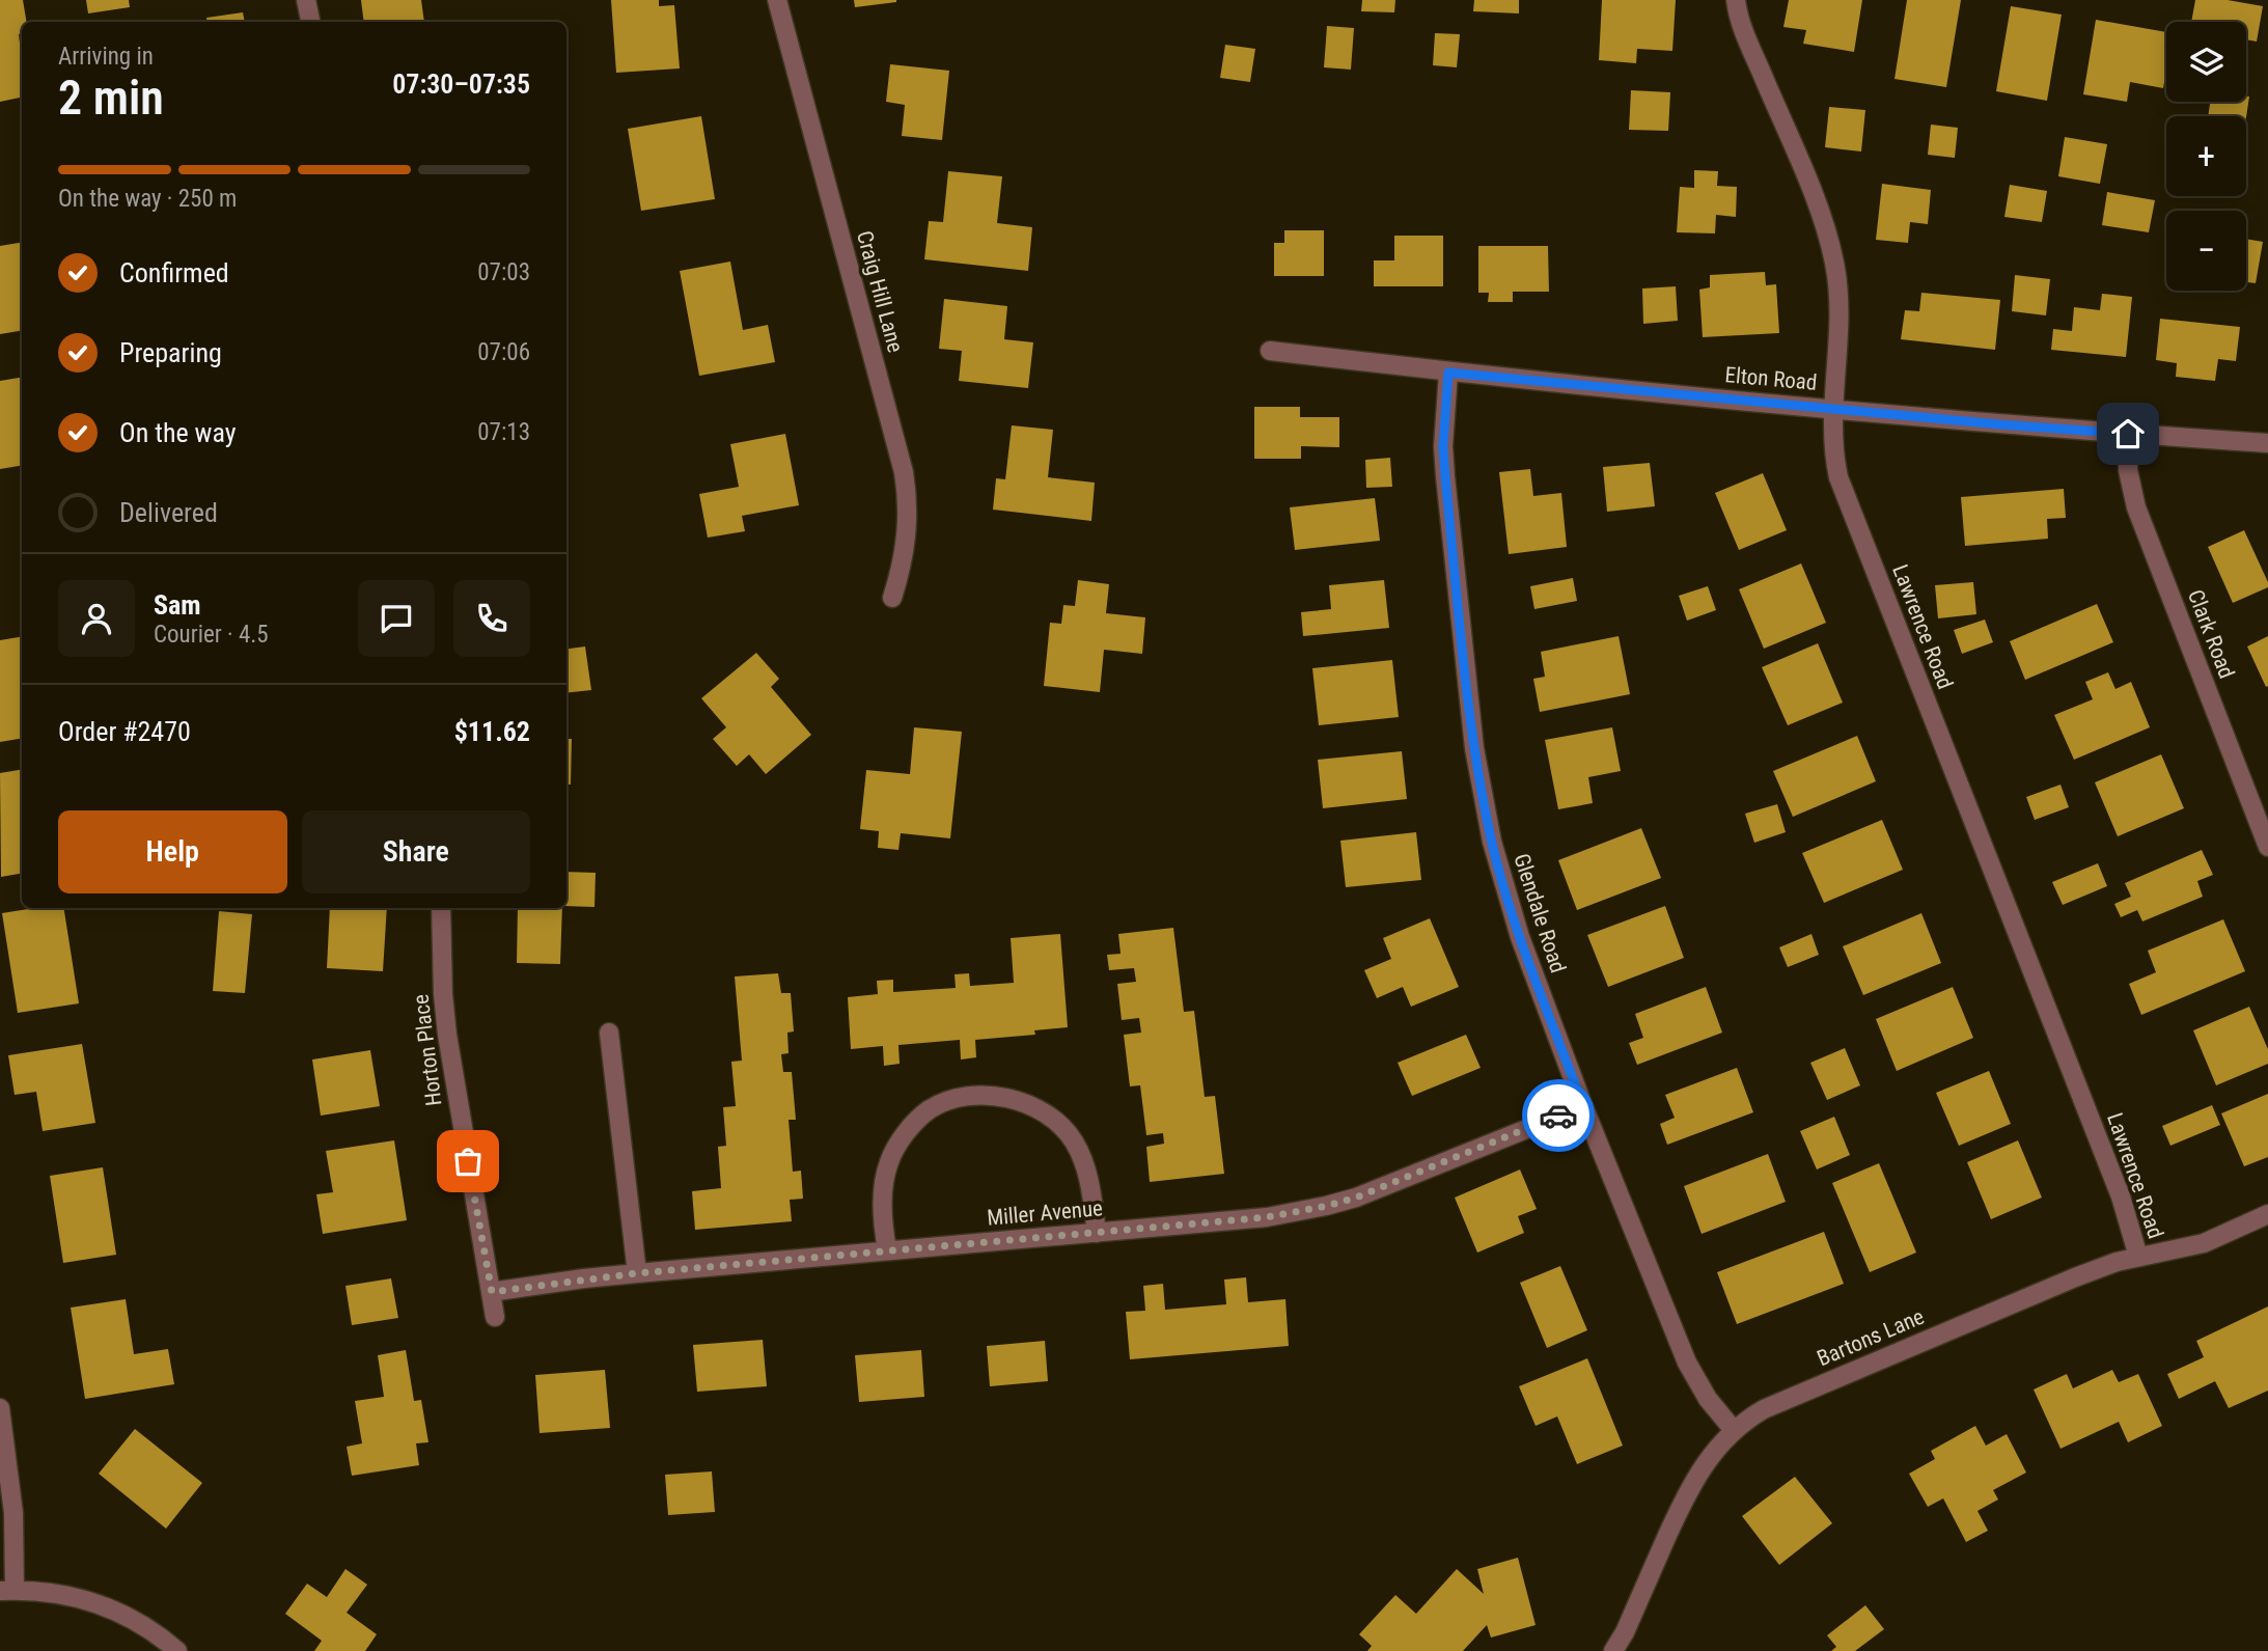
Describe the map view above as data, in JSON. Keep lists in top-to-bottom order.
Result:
{
  "streets": {
    "street": [
      "Craig Hill Lane",
      "Elton Road",
      "Lawrence Road",
      "Clark Road",
      "Glendale Road",
      "Horton Place",
      "Miller Avenue",
      "Bartons Lane"
    ]
  },
  "crossings": [
    ["Elton Road", "Lawrence Road"],
    ["Elton Road", "Clark Road"],
    ["Elton Road", "Glendale Road"],
    ["Lawrence Road", "Bartons Lane"],
    ["Glendale Road", "Miller Avenue"],
    ["Glendale Road", "Bartons Lane"],
    ["Horton Place", "Miller Avenue"]
  ],
  "page": {
    "map_buttons": ["+", "−"],
    "heading": ["2 min", "Arriving in", "07:30–07:35"],
    "panel": [
      "Sam",
      "Courier · 4.5",
      "Order #2470",
      "$11.62"
    ],
    "bar": "On the way · 250 m",
    "list": [
      ["Confirmed", "07:03"],
      ["Preparing", "07:06"],
      ["On the way", "07:13"],
      "Delivered"
    ],
    "buttons": ["Help", "Share"]
  }
}
